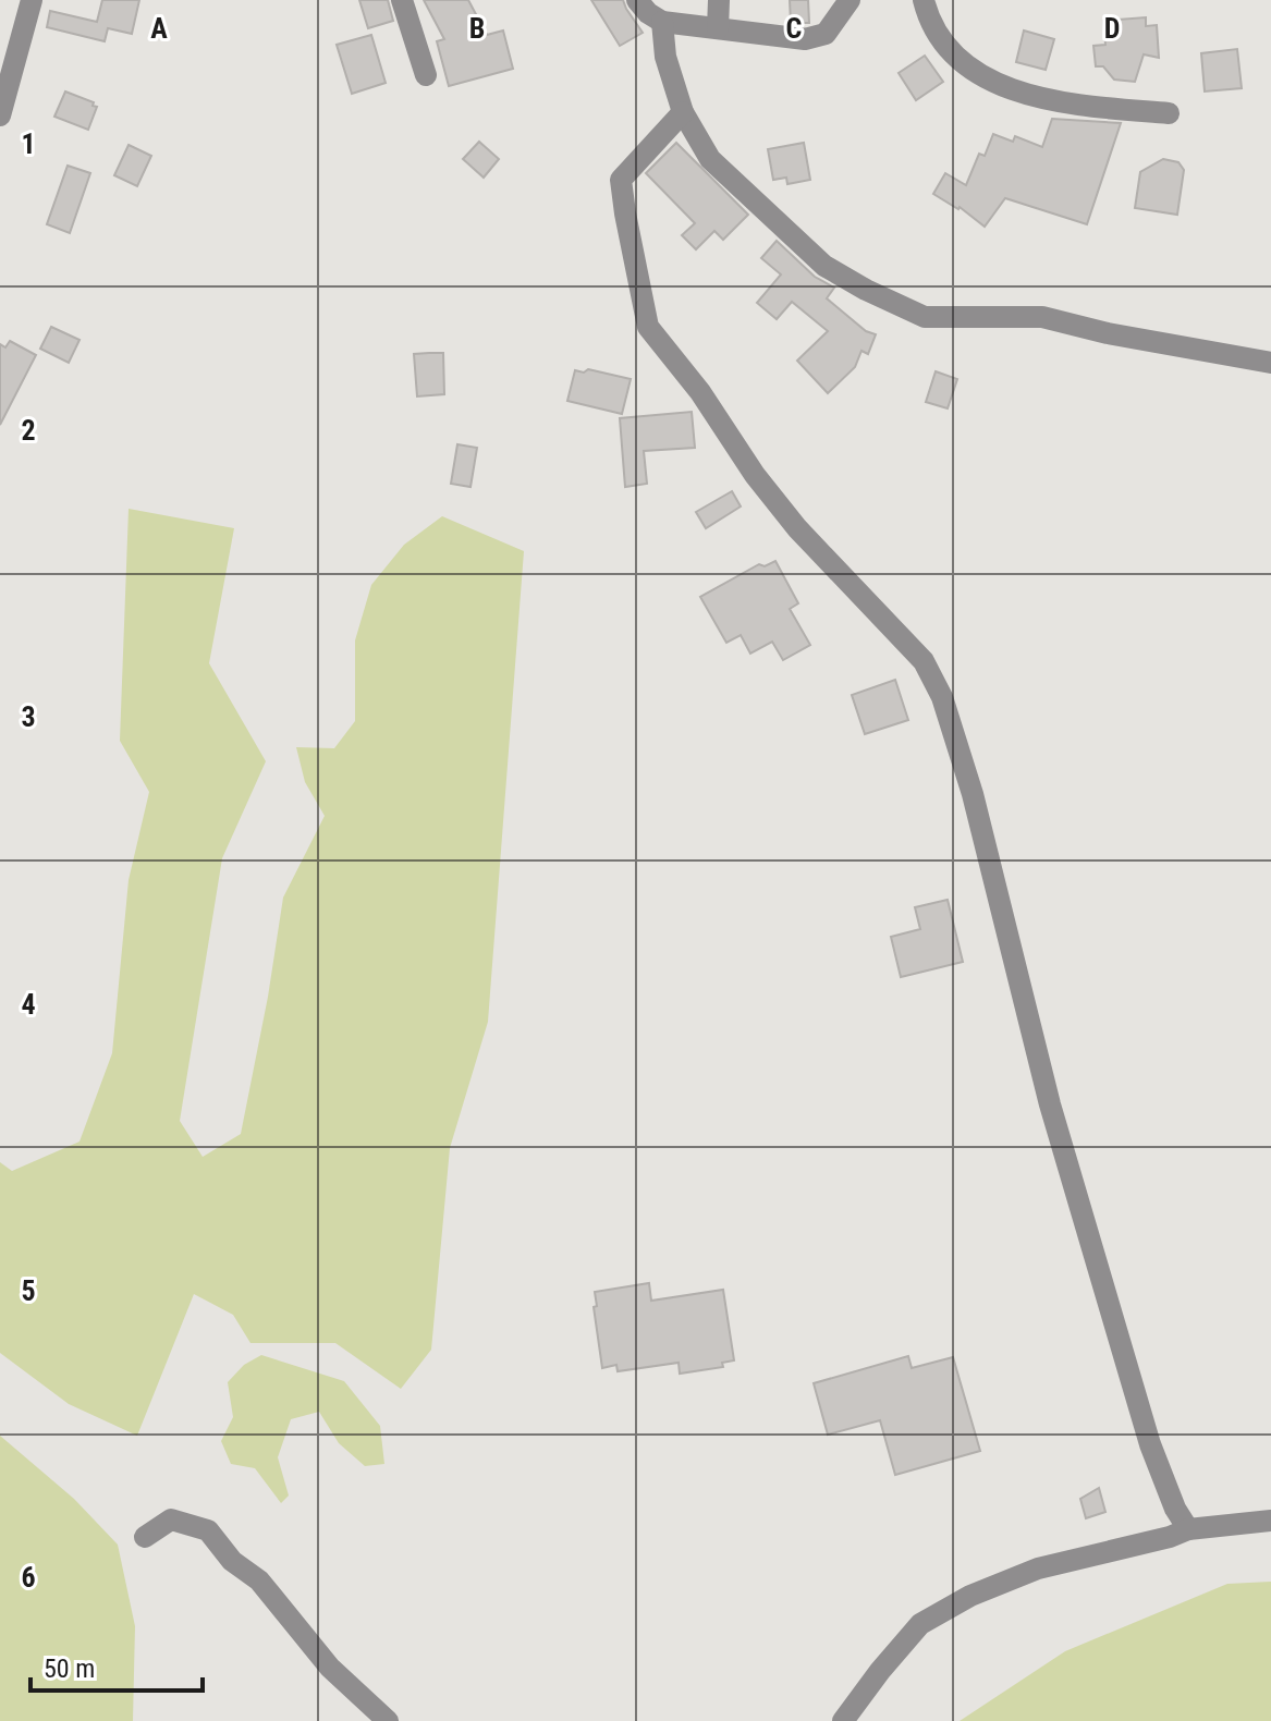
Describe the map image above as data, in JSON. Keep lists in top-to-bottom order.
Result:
{
  "scale_bar": "50 m",
  "grid": {
    "columns": [
      "A",
      "B",
      "C",
      "D"
    ],
    "rows": [
      "1",
      "2",
      "3",
      "4",
      "5",
      "6"
    ]
  }
}
